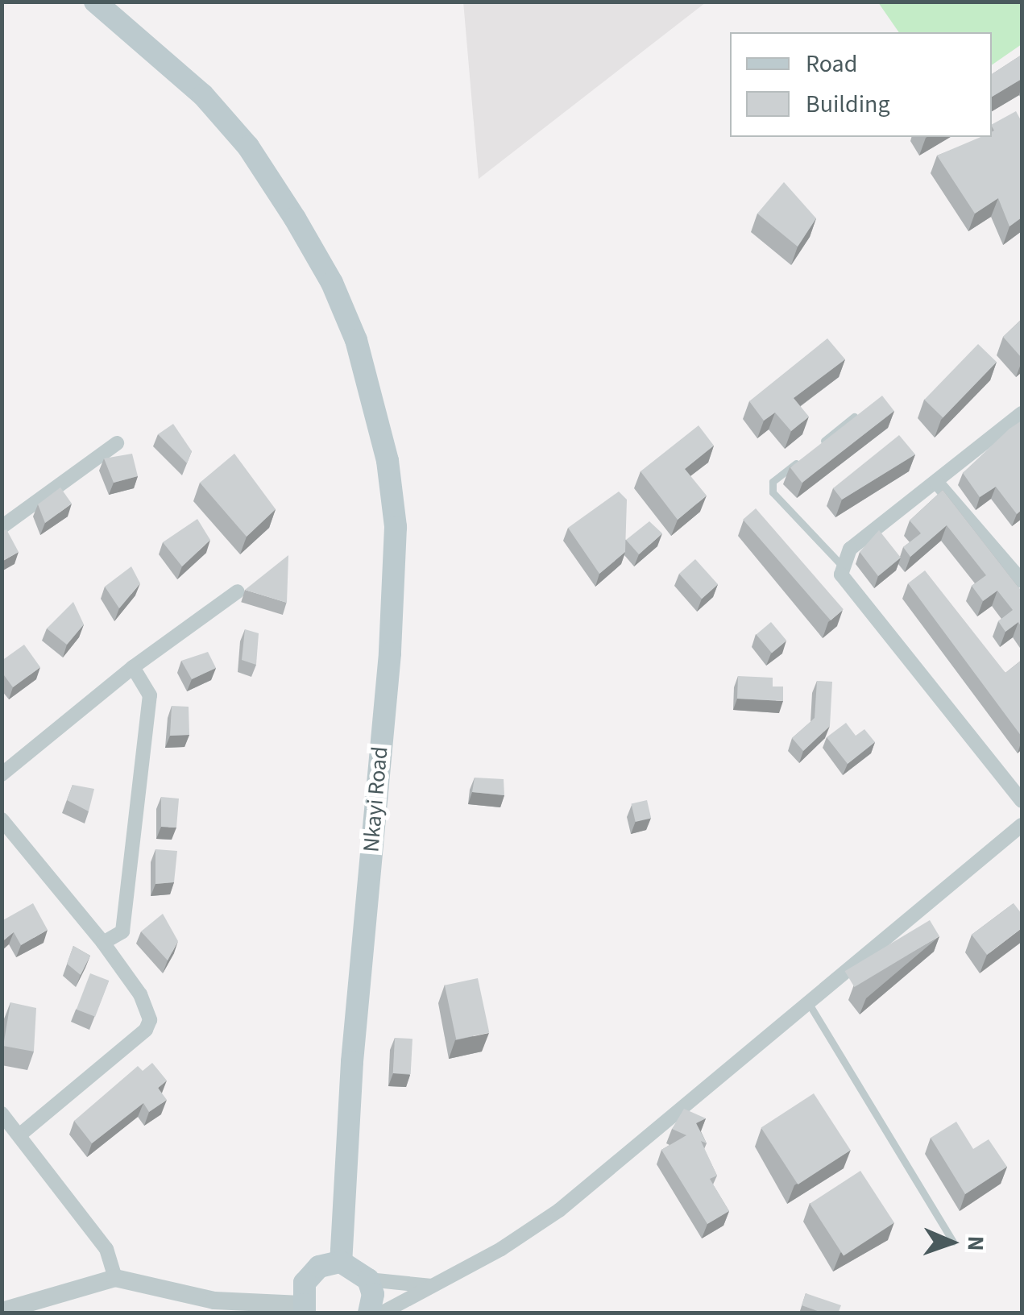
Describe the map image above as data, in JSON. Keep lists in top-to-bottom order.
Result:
{
  "streets": {
    "main road": ["Nkayi Road"]
  },
  "legend": ["Road", "Building"],
  "north": "right"
}
